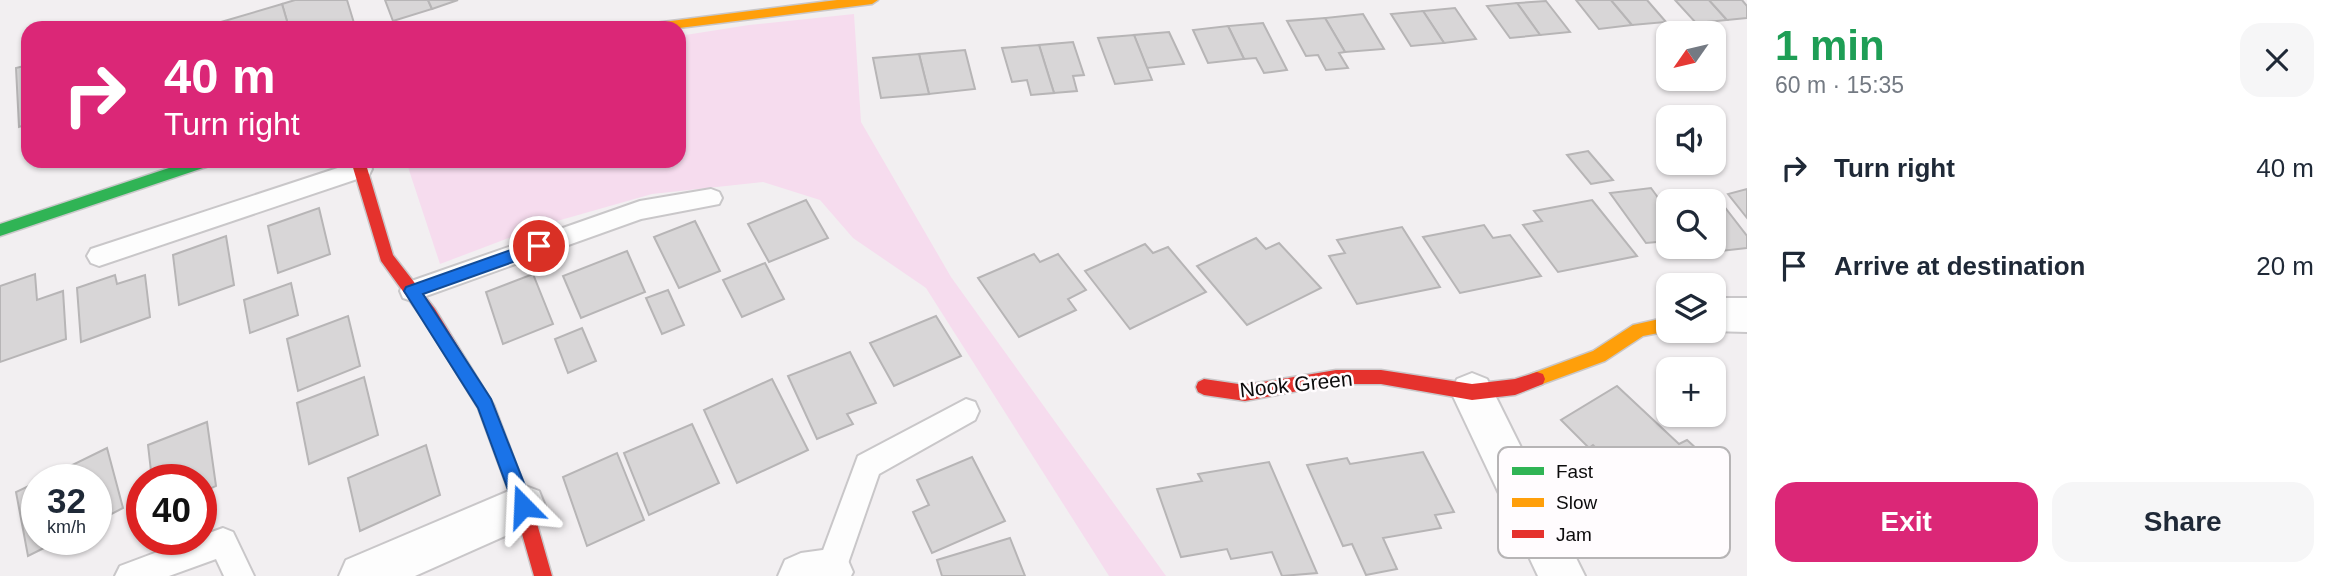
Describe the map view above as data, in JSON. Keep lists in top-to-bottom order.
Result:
{
  "streets": {
    "street": ["Nook Green"]
  },
  "legend": ["Fast", "Slow", "Jam"],
  "north": "bottom left",
  "page": {
    "heading": ["1 min", "60 m · 15:35"],
    "map_buttons": "+",
    "turn": ["40 m", "Turn right"],
    "list": [
      {
        "name": "Turn right",
        "value": "40 m"
      },
      {
        "name": "Arrive at destination",
        "value": "20 m"
      }
    ],
    "speed": "32 km/h",
    "limit": "40",
    "buttons": ["Exit", "Share"]
  }
}
